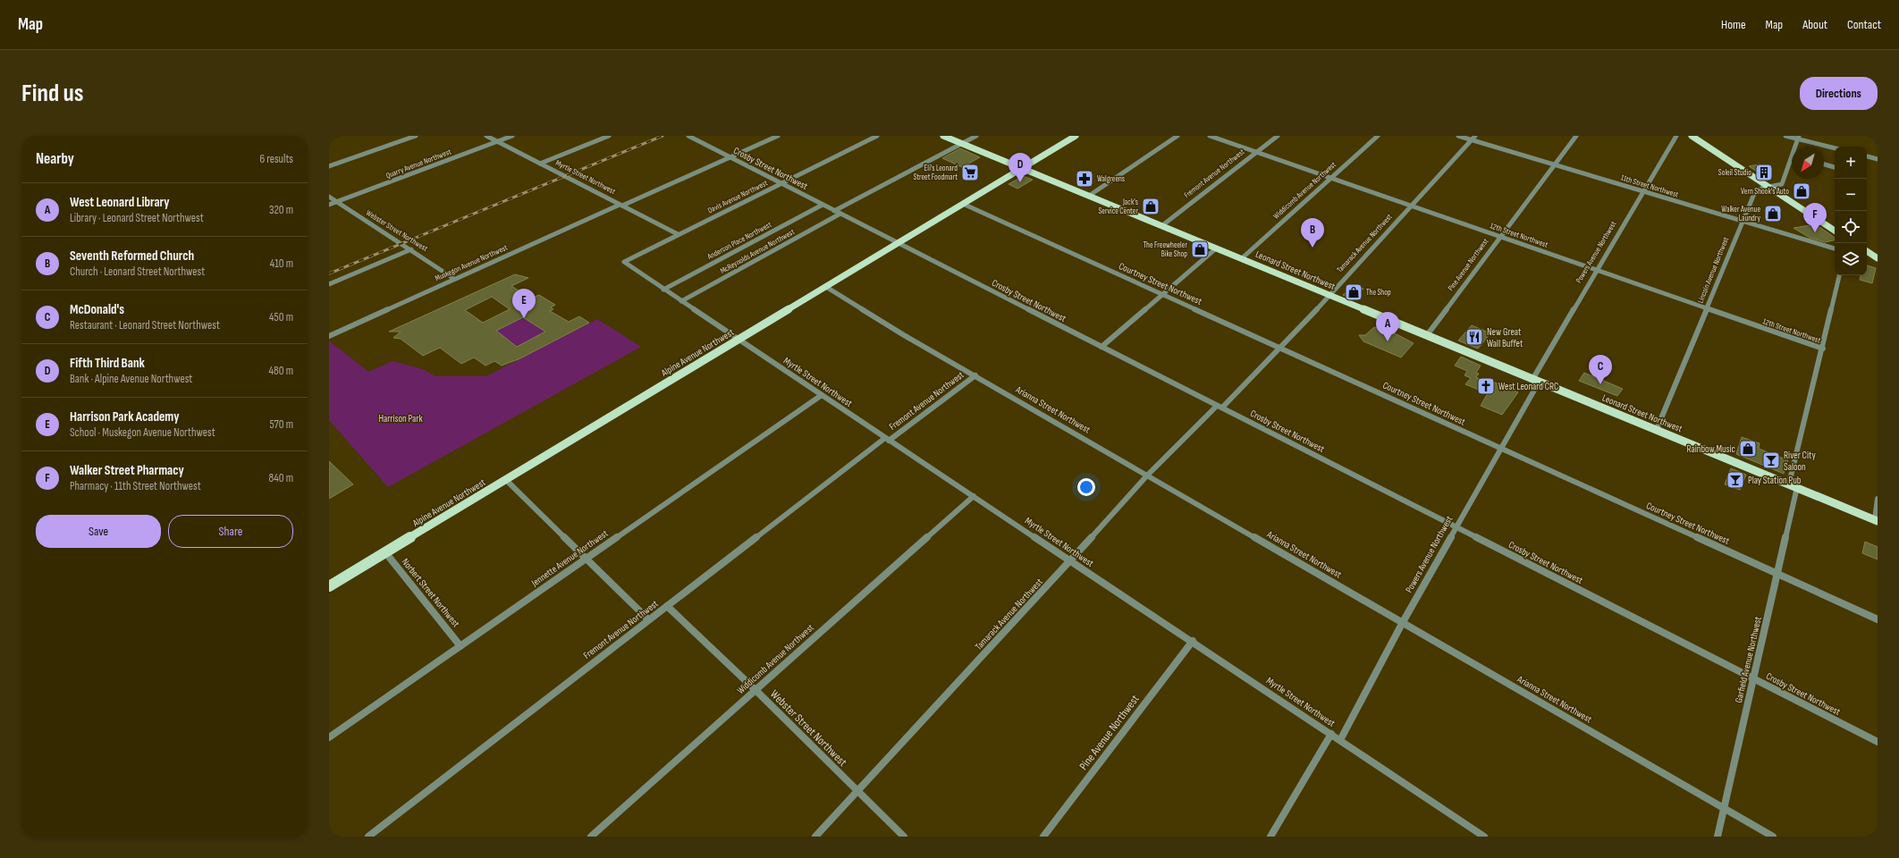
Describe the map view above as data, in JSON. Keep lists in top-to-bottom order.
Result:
{
  "streets": {
    "main road": ["Leonard Street Northwest", "Alpine Avenue Northwest"],
    "street": [
      "Quarry Avenue Northwest",
      "Crosby Street Northwest",
      "Fremont Avenue Northwest",
      "Myrtle Street Northwest",
      "11th Street Northwest",
      "Widdicomb Avenue Northwest",
      "Davis Avenue Northwest",
      "Webster Street Northwest",
      "12th Street Northwest",
      "Anderson Place Northwest",
      "Tamarack Avenue Northwest",
      "McReynolds Avenue Northwest",
      "Powers Avenue Northwest",
      "Muskegon Avenue Northwest",
      "Pine Avenue Northwest",
      "Lincoln Avenue Northwest",
      "Courtney Street Northwest",
      "Arianna Street Northwest",
      "Jennette Avenue Northwest",
      "Norbert Street Northwest",
      "Garfield Avenue Northwest"
    ]
  },
  "crossings": [
    ["Quarry Avenue Northwest", "Myrtle Street Northwest"],
    ["Quarry Avenue Northwest", "Webster Street Northwest"],
    ["Crosby Street Northwest", "Davis Avenue Northwest"],
    ["Crosby Street Northwest", "Anderson Place Northwest"],
    ["Crosby Street Northwest", "Tamarack Avenue Northwest"],
    ["Crosby Street Northwest", "McReynolds Avenue Northwest"],
    ["Crosby Street Northwest", "Powers Avenue Northwest"],
    ["Crosby Street Northwest", "Muskegon Avenue Northwest"],
    ["Crosby Street Northwest", "Alpine Avenue Northwest"],
    ["Crosby Street Northwest", "Garfield Avenue Northwest"],
    ["Fremont Avenue Northwest", "Myrtle Street Northwest"],
    ["Fremont Avenue Northwest", "Webster Street Northwest"],
    ["Fremont Avenue Northwest", "12th Street Northwest"],
    ["Fremont Avenue Northwest", "Leonard Street Northwest"],
    ["Fremont Avenue Northwest", "Arianna Street Northwest"],
    ["Myrtle Street Northwest", "Widdicomb Avenue Northwest"],
    ["Myrtle Street Northwest", "Davis Avenue Northwest"],
    ["Myrtle Street Northwest", "Anderson Place Northwest"],
    ["Myrtle Street Northwest", "Tamarack Avenue Northwest"],
    ["Myrtle Street Northwest", "McReynolds Avenue Northwest"],
    ["Myrtle Street Northwest", "Powers Avenue Northwest"],
    ["Myrtle Street Northwest", "Muskegon Avenue Northwest"],
    ["Myrtle Street Northwest", "Pine Avenue Northwest"],
    ["Myrtle Street Northwest", "Alpine Avenue Northwest"],
    ["Myrtle Street Northwest", "Jennette Avenue Northwest"],
    ["11th Street Northwest", "Tamarack Avenue Northwest"],
    ["11th Street Northwest", "Powers Avenue Northwest"],
    ["11th Street Northwest", "Pine Avenue Northwest"],
    ["11th Street Northwest", "Lincoln Avenue Northwest"],
    ["Widdicomb Avenue Northwest", "Webster Street Northwest"],
    ["Widdicomb Avenue Northwest", "12th Street Northwest"],
    ["Widdicomb Avenue Northwest", "Leonard Street Northwest"],
    ["Webster Street Northwest", "Tamarack Avenue Northwest"],
    ["Webster Street Northwest", "Muskegon Avenue Northwest"],
    ["12th Street Northwest", "Tamarack Avenue Northwest"],
    ["12th Street Northwest", "Powers Avenue Northwest"],
    ["12th Street Northwest", "Pine Avenue Northwest"],
    ["12th Street Northwest", "Lincoln Avenue Northwest"],
    ["Tamarack Avenue Northwest", "Leonard Street Northwest"],
    ["Tamarack Avenue Northwest", "Courtney Street Northwest"],
    ["Tamarack Avenue Northwest", "Arianna Street Northwest"],
    ["McReynolds Avenue Northwest", "Leonard Street Northwest"],
    ["Powers Avenue Northwest", "Leonard Street Northwest"],
    ["Powers Avenue Northwest", "Courtney Street Northwest"],
    ["Powers Avenue Northwest", "Arianna Street Northwest"],
    ["Pine Avenue Northwest", "Leonard Street Northwest"],
    ["Leonard Street Northwest", "Lincoln Avenue Northwest"],
    ["Leonard Street Northwest", "Alpine Avenue Northwest"],
    ["Leonard Street Northwest", "Garfield Avenue Northwest"],
    ["Courtney Street Northwest", "Alpine Avenue Northwest"],
    ["Courtney Street Northwest", "Garfield Avenue Northwest"],
    ["Alpine Avenue Northwest", "Arianna Street Northwest"],
    ["Alpine Avenue Northwest", "Norbert Street Northwest"],
    ["Arianna Street Northwest", "Garfield Avenue Northwest"],
    ["Jennette Avenue Northwest", "Norbert Street Northwest"]
  ],
  "parks": ["Harrison Park"],
  "places": {
    "supermarket": ["Eli's Leonard Street Foodmart"],
    "building": ["Soleil Studio"],
    "pharmacy": ["Walgreens"],
    "shop": [
      "Vern Shook's Auto",
      "Jack's Service Center",
      "Walker Avenue Laundry",
      "The Freewheeler Bike Shop",
      "The Shop",
      "Rainbow Music"
    ],
    "restaurant": ["New Great Wall Buffet"],
    "church": ["West Leonard CRC"],
    "bar": ["River City Saloon", "Play Station Pub"]
  },
  "north": "bottom left",
  "page": {
    "header": "Map",
    "nav": [
      "Home",
      "Map",
      "About",
      "Contact"
    ],
    "buttons": [
      "Directions",
      ["Save", "Share"]
    ],
    "title": "Find us",
    "heading": ["Nearby", "6 results"],
    "map_buttons": ["+", "−"],
    "pins": [
      "D",
      "F",
      "B",
      "E",
      "A",
      "C"
    ],
    "list": [
      {
        "mark": "A",
        "name": "West Leonard Library",
        "note": "Library · Leonard Street Northwest",
        "value": "320 m"
      },
      {
        "mark": "B",
        "name": "Seventh Reformed Church",
        "note": "Church · Leonard Street Northwest",
        "value": "410 m"
      },
      {
        "mark": "C",
        "name": "McDonald's",
        "note": "Restaurant · Leonard Street Northwest",
        "value": "450 m"
      },
      {
        "mark": "D",
        "name": "Fifth Third Bank",
        "note": "Bank · Alpine Avenue Northwest",
        "value": "480 m"
      },
      {
        "mark": "E",
        "name": "Harrison Park Academy",
        "note": "School · Muskegon Avenue Northwest",
        "value": "570 m"
      },
      {
        "mark": "F",
        "name": "Walker Street Pharmacy",
        "note": "Pharmacy · 11th Street Northwest",
        "value": "840 m"
      }
    ]
  }
}
